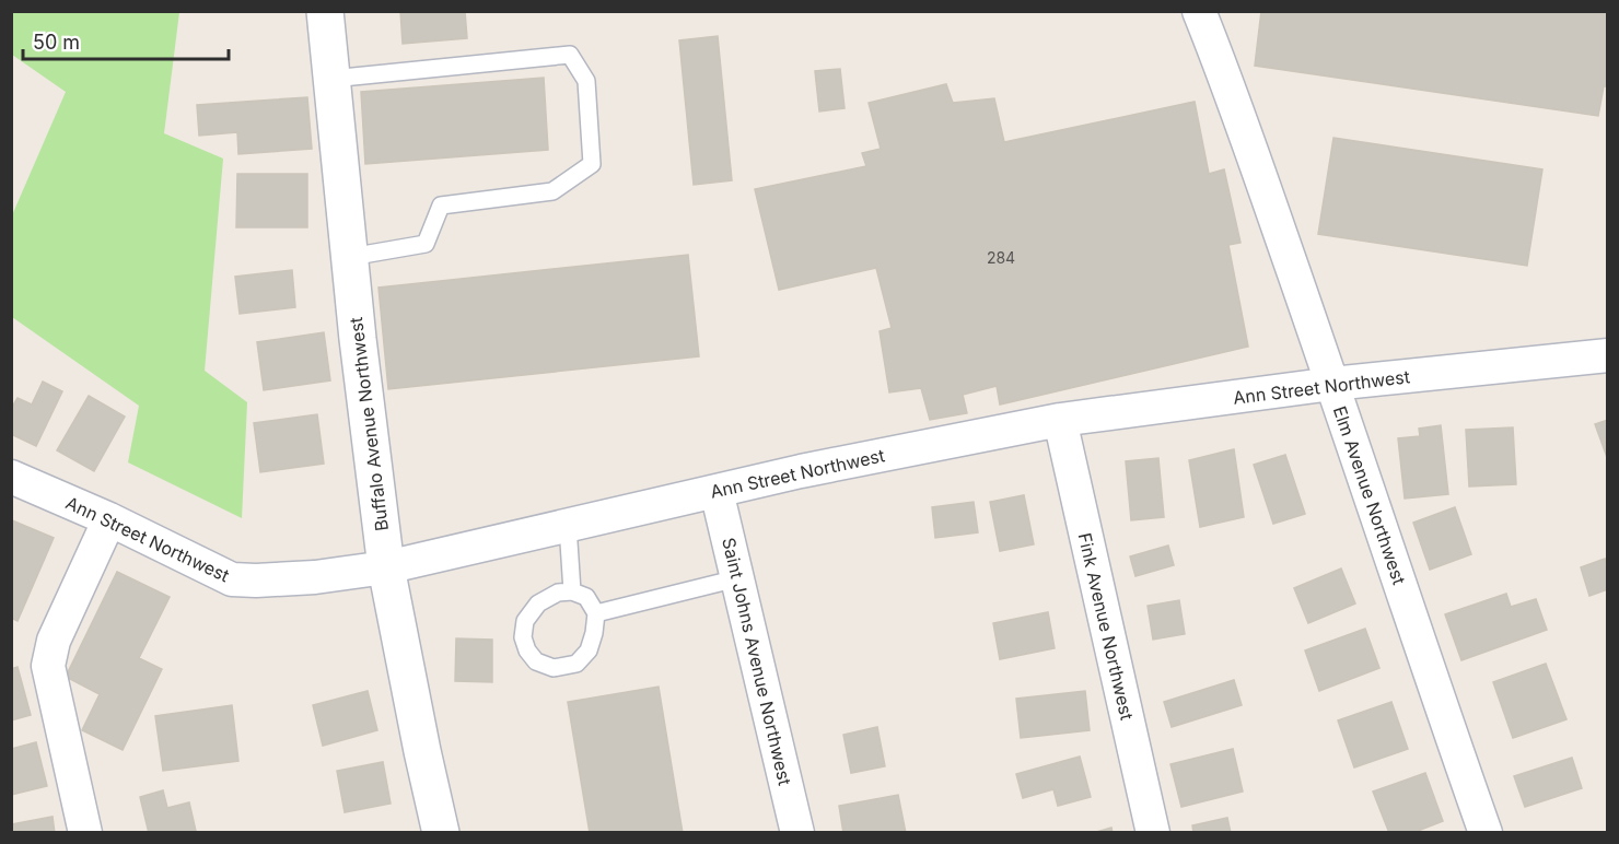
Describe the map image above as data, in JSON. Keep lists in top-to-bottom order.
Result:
{
  "streets": {
    "street": [
      "Ann Street Northwest",
      "Buffalo Avenue Northwest",
      "Elm Avenue Northwest",
      "Fink Avenue Northwest",
      "Saint Johns Avenue Northwest"
    ]
  },
  "crossings": [
    ["Ann Street Northwest", "Buffalo Avenue Northwest"],
    ["Ann Street Northwest", "Elm Avenue Northwest"],
    ["Ann Street Northwest", "Fink Avenue Northwest"],
    ["Ann Street Northwest", "Saint Johns Avenue Northwest"]
  ],
  "house_numbers": ["284"],
  "scale_bar": "50 m"
}
